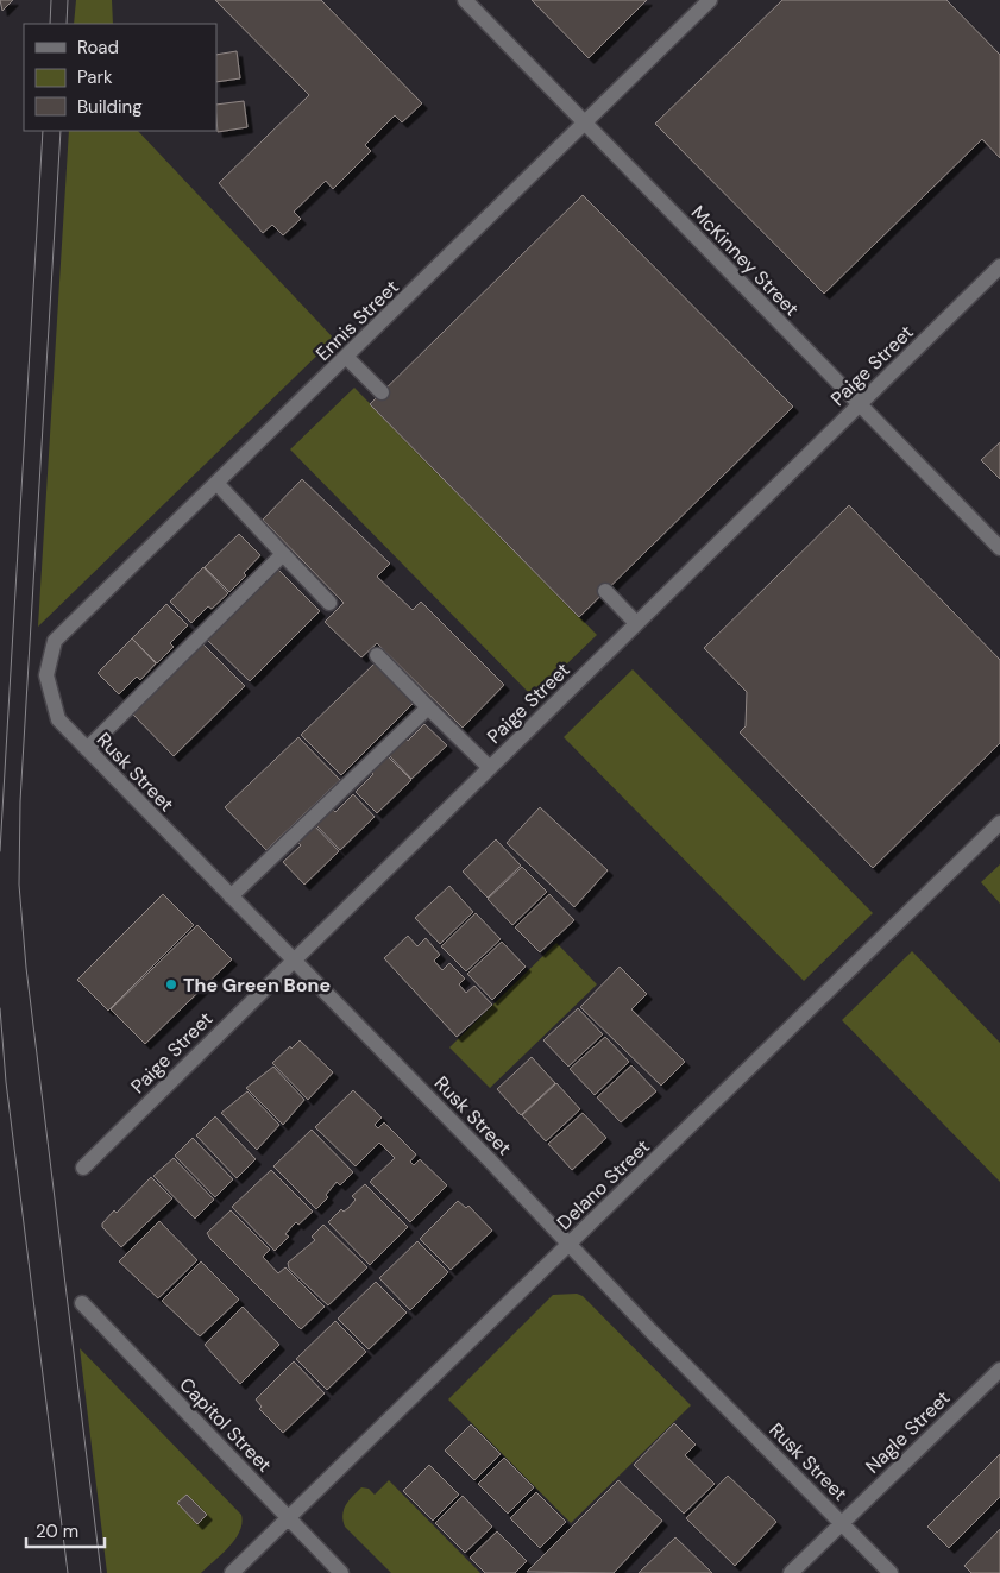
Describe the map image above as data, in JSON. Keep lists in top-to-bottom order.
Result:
{
  "streets": {
    "street": [
      "McKinney Street",
      "Ennis Street",
      "Paige Street",
      "Rusk Street",
      "Delano Street",
      "Capitol Street",
      "Nagle Street"
    ]
  },
  "crossings": [
    ["McKinney Street", "Ennis Street"],
    ["McKinney Street", "Paige Street"],
    ["Ennis Street", "Rusk Street"],
    ["Paige Street", "Rusk Street"],
    ["Rusk Street", "Delano Street"],
    ["Rusk Street", "Nagle Street"],
    ["Delano Street", "Capitol Street"]
  ],
  "places": ["The Green Bone"],
  "legend": ["Road", "Park", "Building"],
  "scale_bar": "20 m"
}
